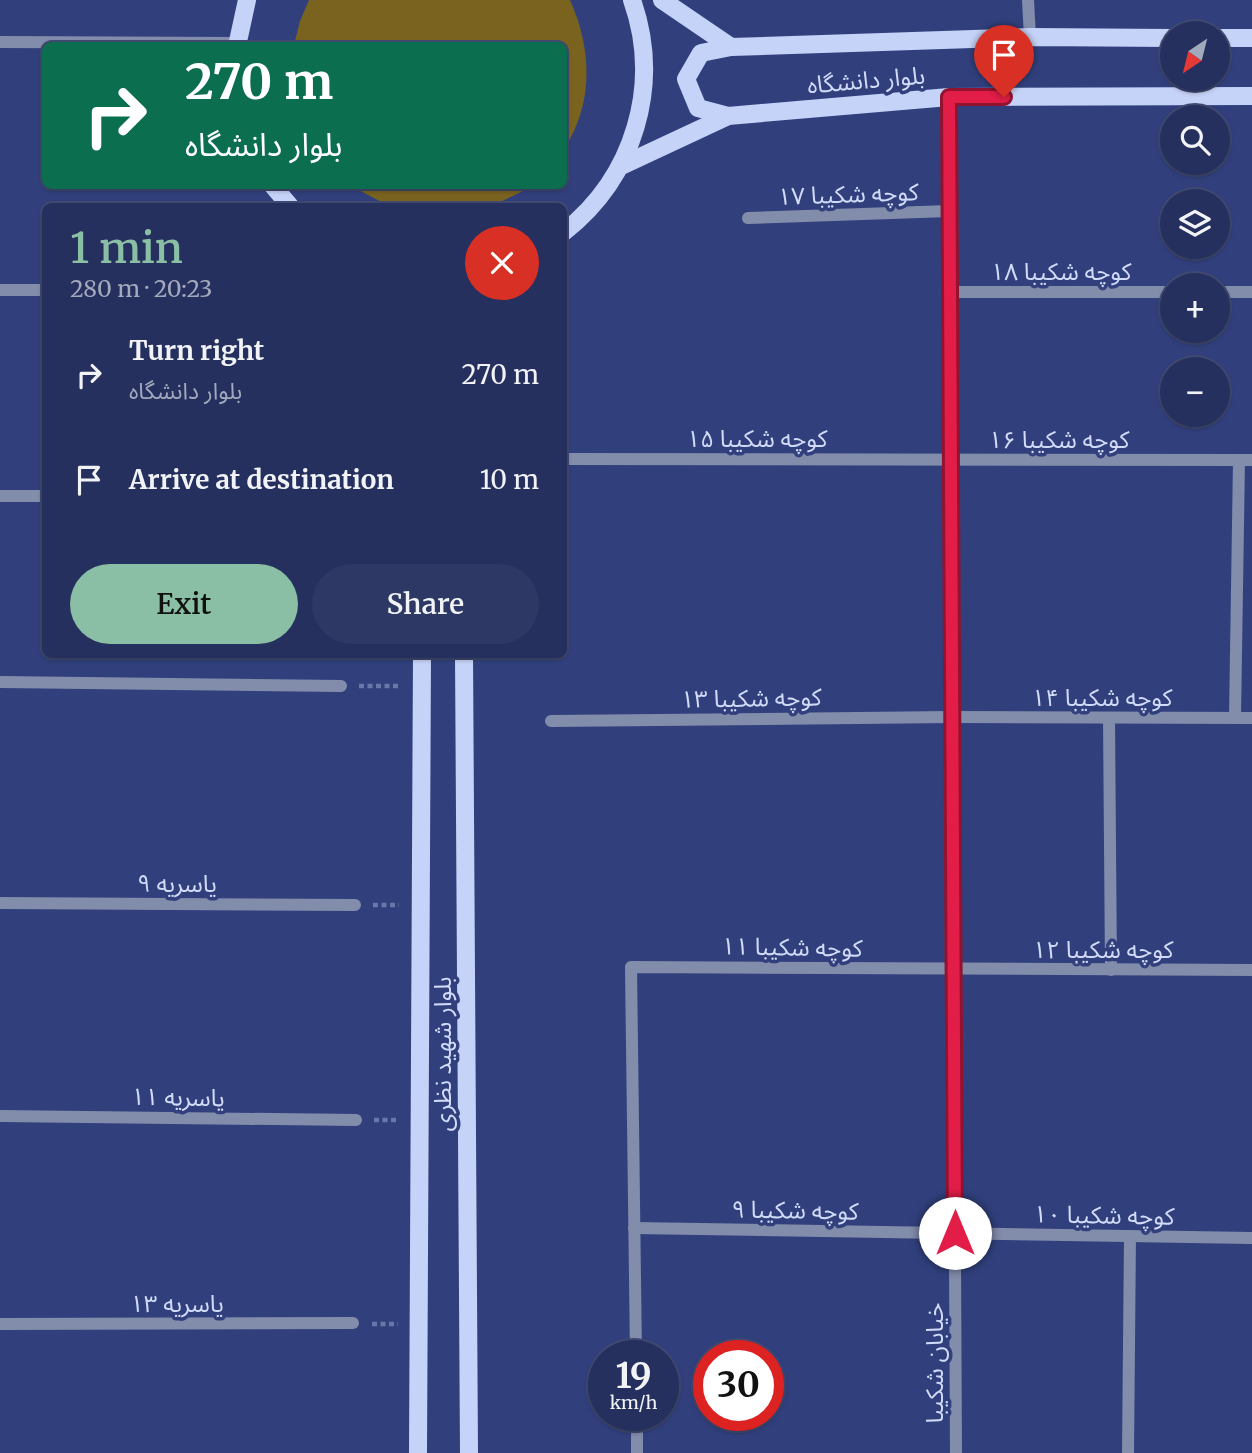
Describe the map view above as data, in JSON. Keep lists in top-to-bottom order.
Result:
{
  "streets": {
    "main road": ["بلوار دانشگاه", "بلوار شهید نظری"],
    "street": [
      "کوچه شکیبا ۱۷",
      "کوچه شکیبا ۱۸",
      "کوچه شکیبا ۱۵",
      "کوچه شکیبا ۱۶",
      "کوچه شکیبا ۱۴",
      "کوچه شکیبا ۱۳",
      "یاسریه ۹",
      "کوچه شکیبا ۱۱",
      "کوچه شکیبا ۱۲",
      "یاسریه ۱۱",
      "کوچه شکیبا ۹",
      "کوچه شکیبا ۱۰",
      "یاسریه ۱۳",
      "خیابان شکیبا"
    ]
  },
  "crossings": [
    ["بلوار دانشگاه", "خیابان شکیبا"],
    ["کوچه شکیبا ۱۷", "خیابان شکیبا"],
    ["کوچه شکیبا ۱۸", "خیابان شکیبا"],
    ["کوچه شکیبا ۱۵", "کوچه شکیبا ۱۶"],
    ["کوچه شکیبا ۱۵", "خیابان شکیبا"],
    ["کوچه شکیبا ۱۶", "خیابان شکیبا"],
    ["کوچه شکیبا ۱۴", "کوچه شکیبا ۱۳"],
    ["کوچه شکیبا ۱۴", "خیابان شکیبا"],
    ["کوچه شکیبا ۱۳", "خیابان شکیبا"],
    ["کوچه شکیبا ۱۱", "کوچه شکیبا ۱۲"],
    ["کوچه شکیبا ۱۱", "کوچه شکیبا ۹"],
    ["کوچه شکیبا ۱۱", "خیابان شکیبا"],
    ["کوچه شکیبا ۱۲", "خیابان شکیبا"],
    ["کوچه شکیبا ۹", "کوچه شکیبا ۱۰"],
    ["کوچه شکیبا ۹", "خیابان شکیبا"],
    ["کوچه شکیبا ۱۰", "خیابان شکیبا"]
  ],
  "north": "bottom left",
  "page": {
    "map_buttons": ["+", "−"],
    "turn": ["270 m", "بلوار دانشگاه"],
    "heading": ["1 min", "280 m · 20:23"],
    "list": [
      {
        "name": "Turn right",
        "note": "بلوار دانشگاه",
        "value": "270 m"
      },
      {
        "name": "Arrive at destination",
        "value": "10 m"
      }
    ],
    "buttons": ["Exit", "Share"],
    "speed": "19 km/h",
    "limit": "30"
  }
}
